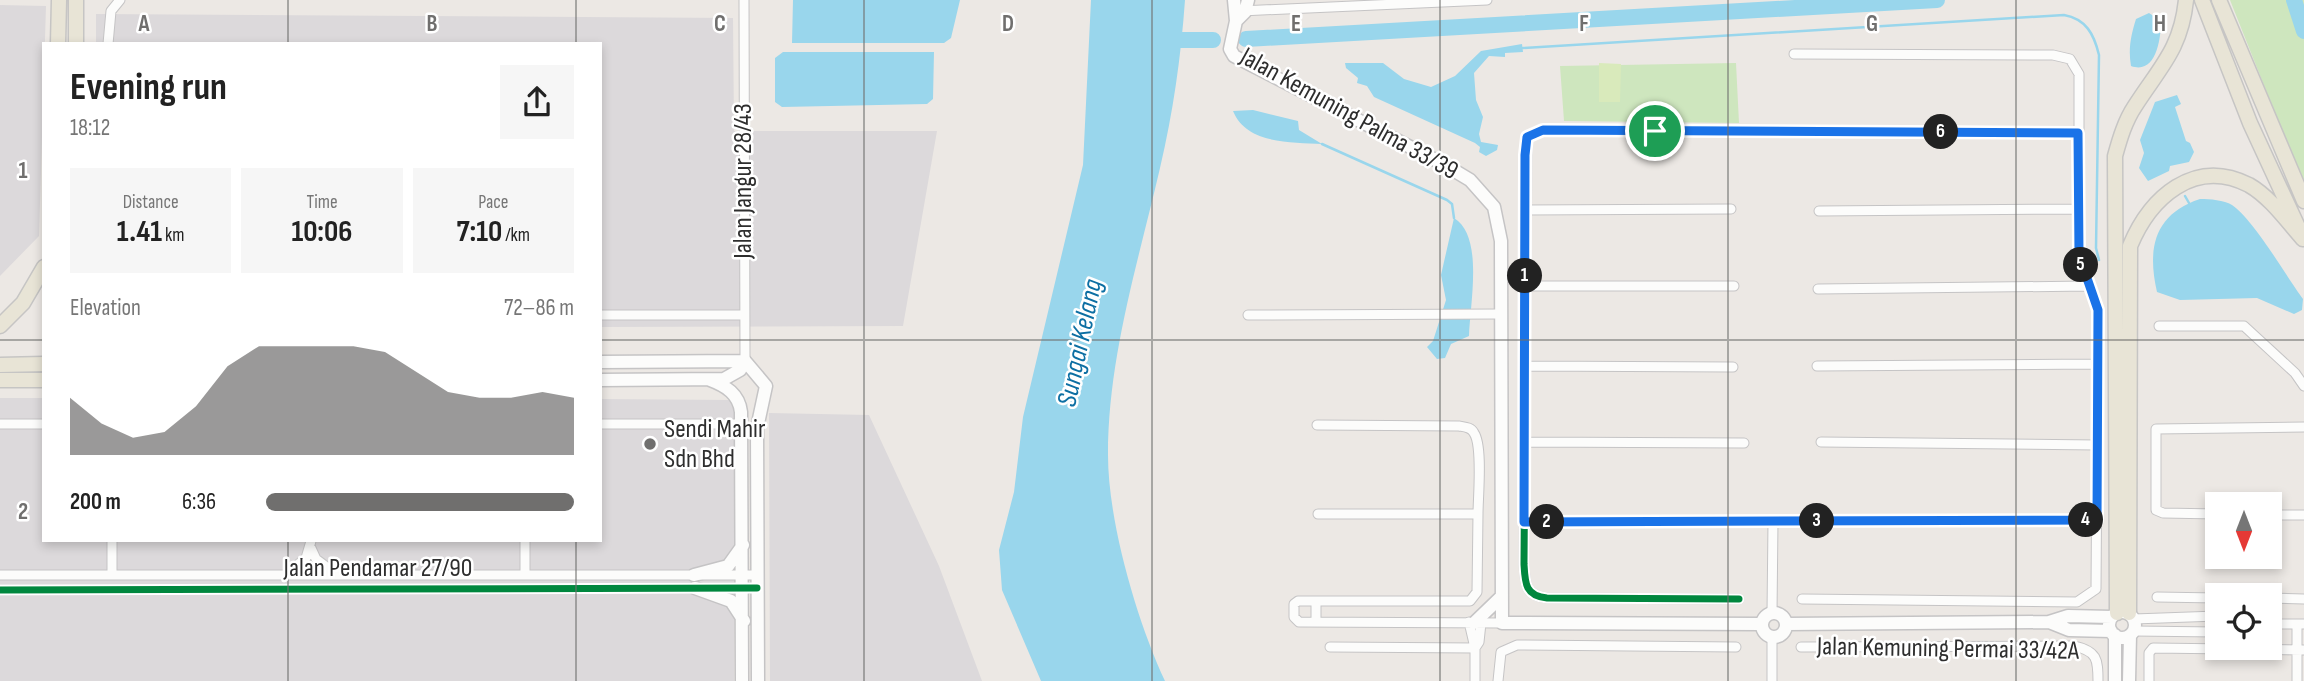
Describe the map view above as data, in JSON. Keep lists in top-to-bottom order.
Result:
{
  "streets": {
    "main road": ["Jalan Kemuning Palma 33/39"],
    "street": ["Jalan Jangur 28/43", "Jalan Pendamar 27/90", "Jalan Kemuning Permai 33/42A"]
  },
  "water": ["Sungai Kelang"],
  "places": ["Sendi Mahir Sdn Bhd"],
  "north": "bottom",
  "page": {
    "heading": ["Evening run", "18:12"],
    "pins": [
      "6",
      "5",
      "1",
      "4",
      "3",
      "2"
    ],
    "stats": [
      ["Distance", "1.41 km"],
      ["Time", "10:06"],
      ["Pace", "7:10 /km"]
    ],
    "chart": ["Elevation", "72–86 m"],
    "list": [
      {
        "name": "200 m",
        "note": "6:36"
      }
    ]
  },
  "grid": {
    "columns": [
      "A",
      "B",
      "C",
      "D",
      "E",
      "F",
      "G",
      "H"
    ],
    "rows": ["1", "2"]
  }
}
